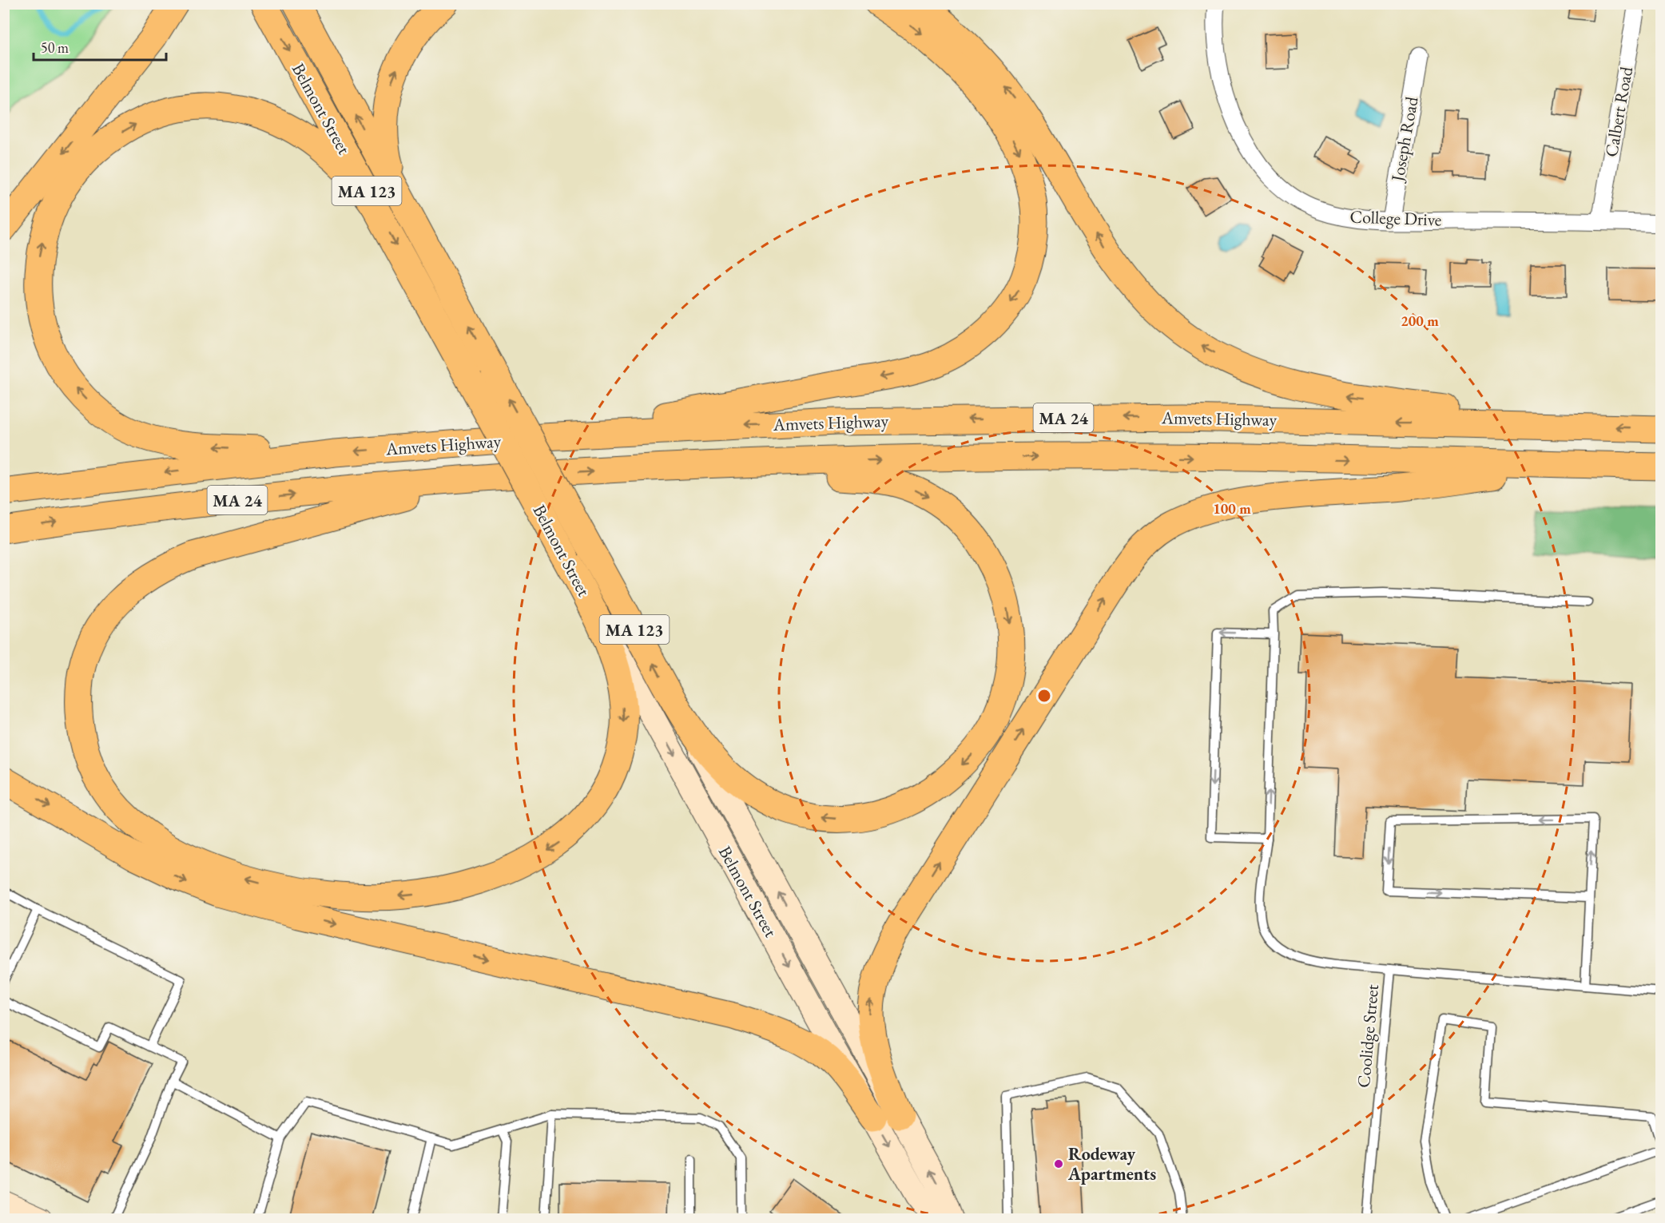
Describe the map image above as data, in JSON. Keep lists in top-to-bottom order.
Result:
{
  "streets": {
    "highway": [
      "Belmont Street",
      "MA 123",
      "MA 24",
      "Amvets Highway"
    ],
    "street": ["Calbert Road", "Joseph Road", "College Drive"],
    "lane": ["Coolidge Street"]
  },
  "crossings": [
    ["Calbert Road", "College Drive"],
    ["Joseph Road", "College Drive"]
  ],
  "places": ["Rodeway Apartments"],
  "scale_bar": "50 m",
  "rings": ["200 m", "100 m"]
}
